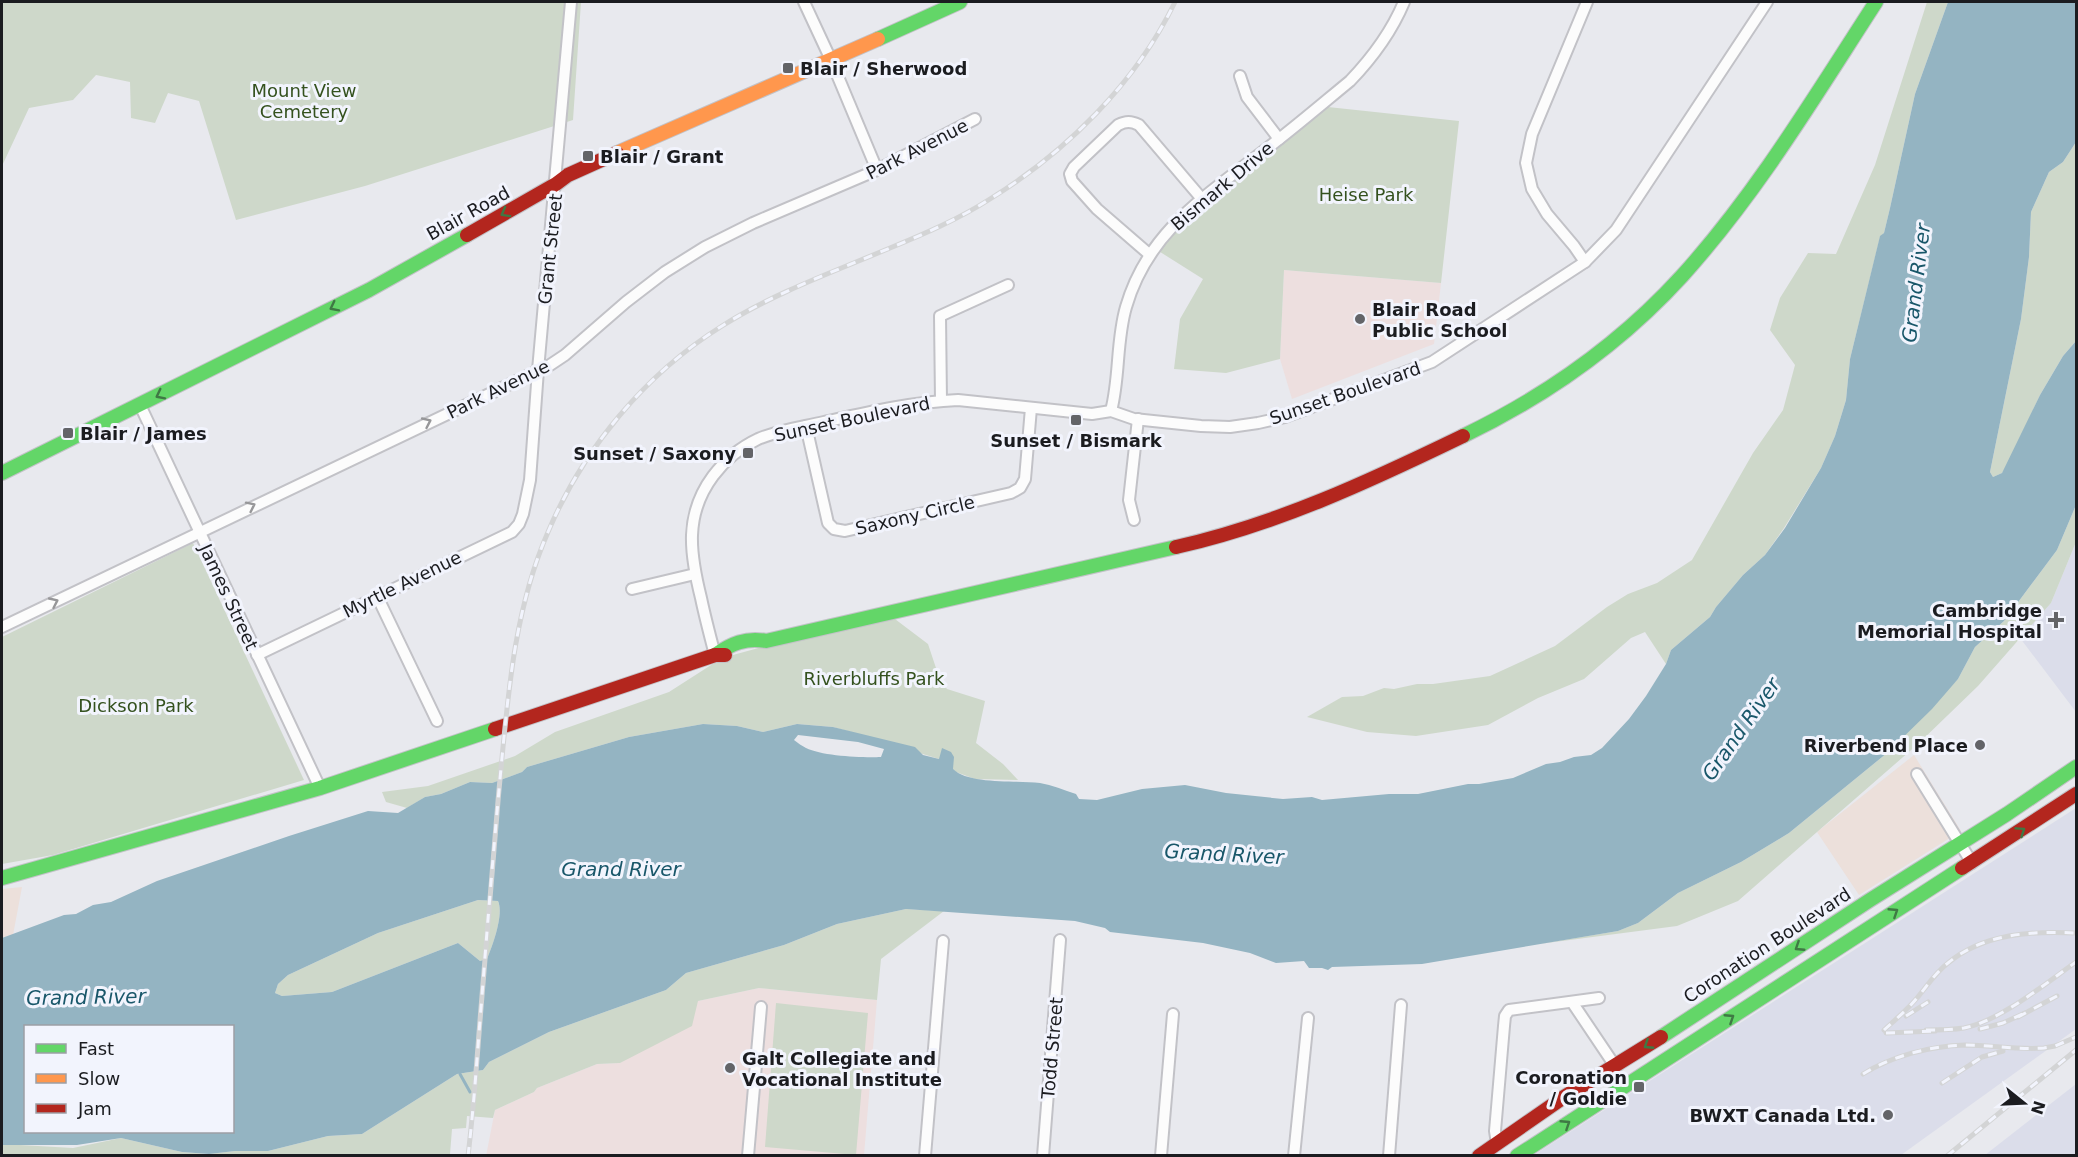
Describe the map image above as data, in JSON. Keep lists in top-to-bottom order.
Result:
{
  "streets": {
    "main road": ["Blair Road", "Coronation Boulevard"],
    "street": [
      "Park Avenue",
      "Bismark Drive",
      "Grant Street",
      "Sunset Boulevard",
      "Saxony Circle",
      "Myrtle Avenue",
      "James Street",
      "Todd Street"
    ]
  },
  "crossings": [
    ["Park Avenue", "Grant Street"],
    ["Park Avenue", "James Street"],
    ["Bismark Drive", "Sunset Boulevard"],
    ["Blair Road", "Grant Street"],
    ["Blair Road", "James Street"],
    ["Grant Street", "Myrtle Avenue"],
    ["Sunset Boulevard", "Saxony Circle"],
    ["Myrtle Avenue", "James Street"]
  ],
  "one_way": ["Park Avenue", "Blair Road"],
  "water": ["Grand River"],
  "parks": [
    "Mount View Cemetery",
    "Heise Park",
    "Riverbluffs Park",
    "Dickson Park"
  ],
  "places": {
    "transit": [
      "Blair / Sherwood",
      "Blair / Grant",
      "Sunset / Bismark",
      "Blair / James",
      "Sunset / Saxony",
      "Coronation / Goldie"
    ],
    "other": [
      "Blair Road Public School",
      "Riverbend Place",
      "Galt Collegiate and Vocational Institute",
      "BWXT Canada Ltd."
    ],
    "health": ["Cambridge Memorial Hospital"]
  },
  "legend": ["Fast", "Slow", "Jam"],
  "north": "right"
}
